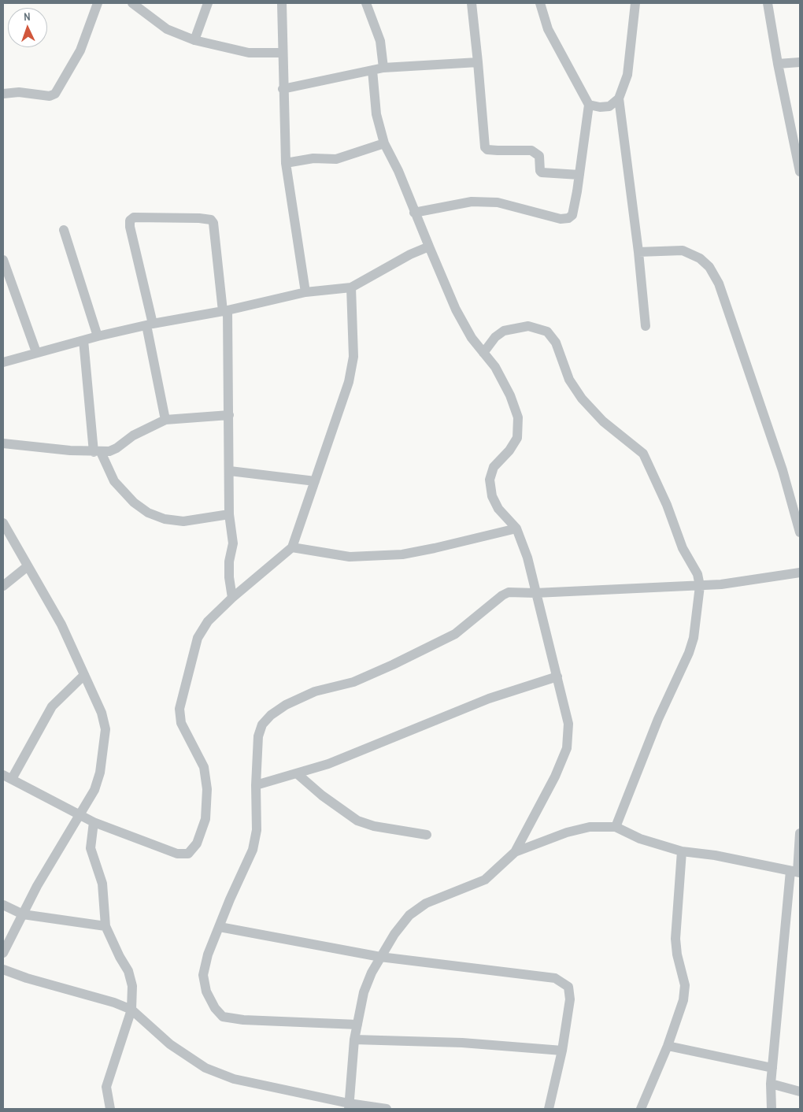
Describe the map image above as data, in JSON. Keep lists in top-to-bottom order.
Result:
{
  "north": "top"
}
